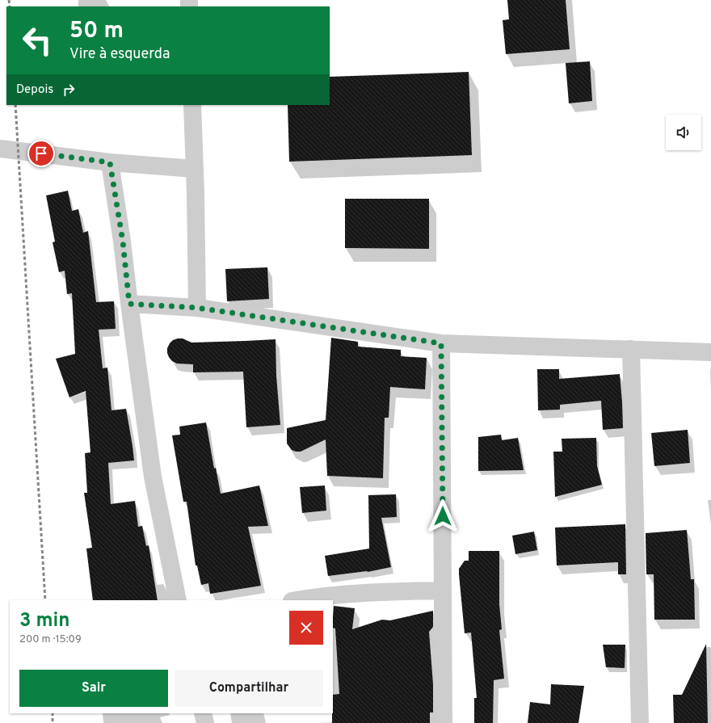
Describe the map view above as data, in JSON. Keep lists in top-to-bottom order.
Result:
{
  "page": {
    "turn": ["50 m", "Vire à esquerda"],
    "then": "Depois",
    "heading": ["3 min", "200 m · 15:09"],
    "buttons": ["Sair", "Compartilhar"]
  }
}
